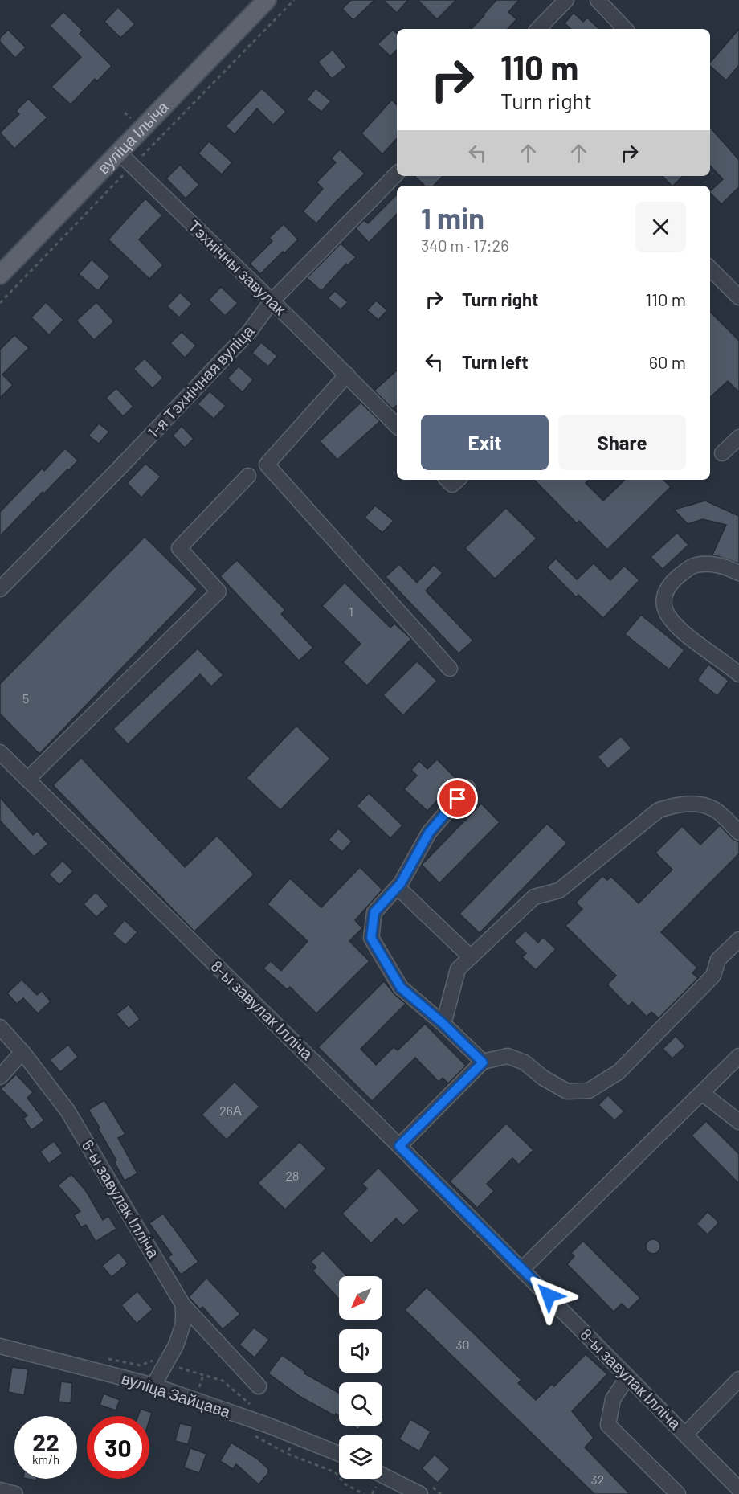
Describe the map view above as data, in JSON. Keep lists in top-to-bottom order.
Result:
{
  "streets": {
    "main road": ["вуліца Ільіча"],
    "street": [
      "Тэхнічны завулак",
      "1-я Тэхнічная вуліца",
      "8-ы завулак Ілліча",
      "6-ы завулак Ілліча",
      "вуліца Зайцава"
    ]
  },
  "crossings": [
    ["вуліца Ільіча", "Тэхнічны завулак"],
    ["Тэхнічны завулак", "1-я Тэхнічная вуліца"]
  ],
  "house_numbers": [
    "1",
    "5",
    "26А",
    "28",
    "30",
    "32"
  ],
  "north": "bottom left",
  "page": {
    "turn": ["110 m", "Turn right"],
    "heading": ["1 min", "340 m · 17:26"],
    "list": [
      {
        "name": "Turn right",
        "value": "110 m"
      },
      {
        "name": "Turn left",
        "value": "60 m"
      }
    ],
    "buttons": ["Exit", "Share"],
    "speed": "22 km/h",
    "limit": "30"
  }
}
